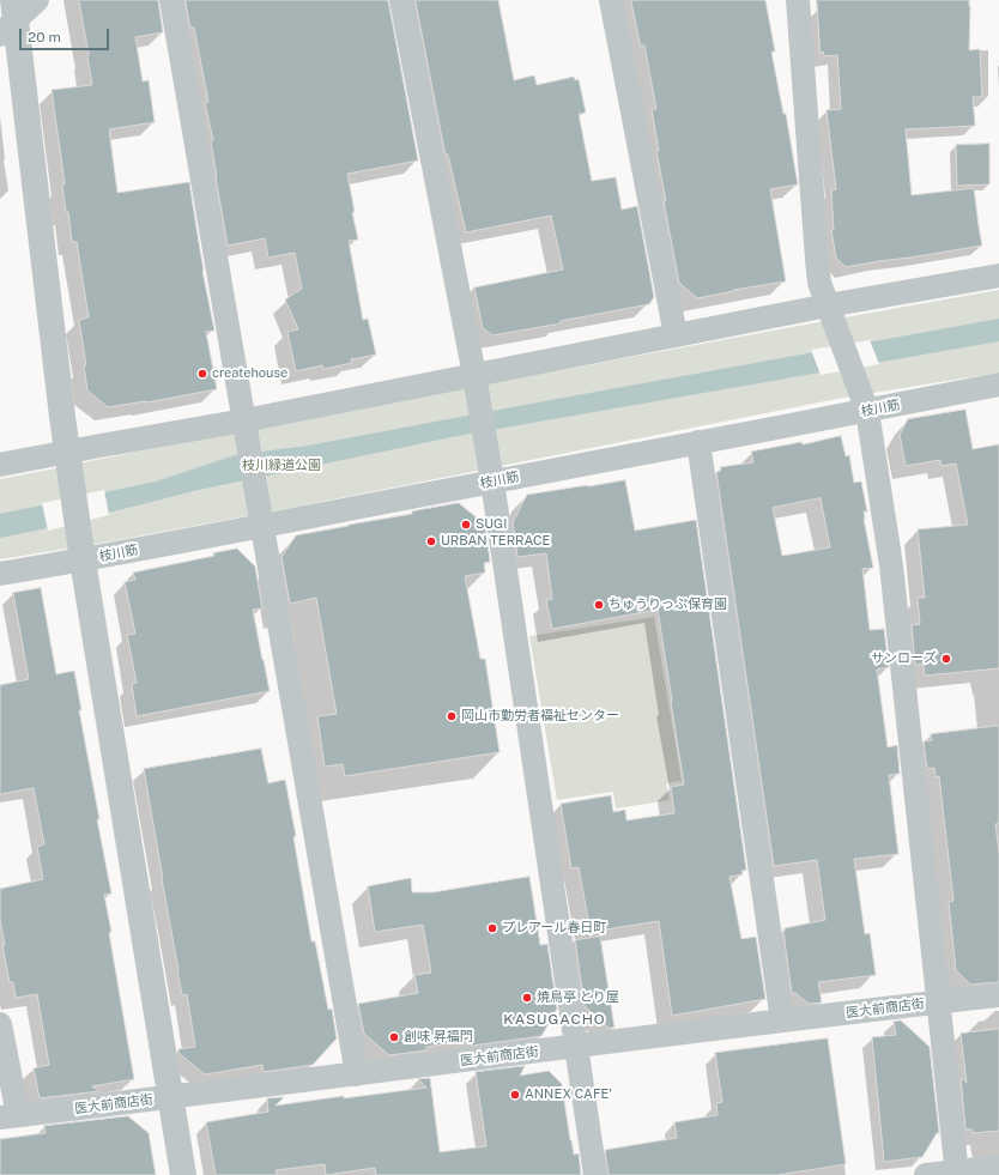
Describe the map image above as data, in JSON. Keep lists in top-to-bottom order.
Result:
{
  "streets": {
    "street": ["枝川筋", "医大前商店街"]
  },
  "districts": ["KASUGACHO"],
  "parks": ["枝川緑道公園"],
  "places": [
    "createhouse",
    "SUGI",
    "URBAN TERRACE",
    "ちゅうりっぷ保育園",
    "サンローズ",
    "岡山市勤労者福祉センター",
    "プレアール春日町",
    "焼鳥亭 とり屋",
    "創味 昇福門",
    "ANNEX CAFE'"
  ],
  "scale_bar": "20 m"
}
